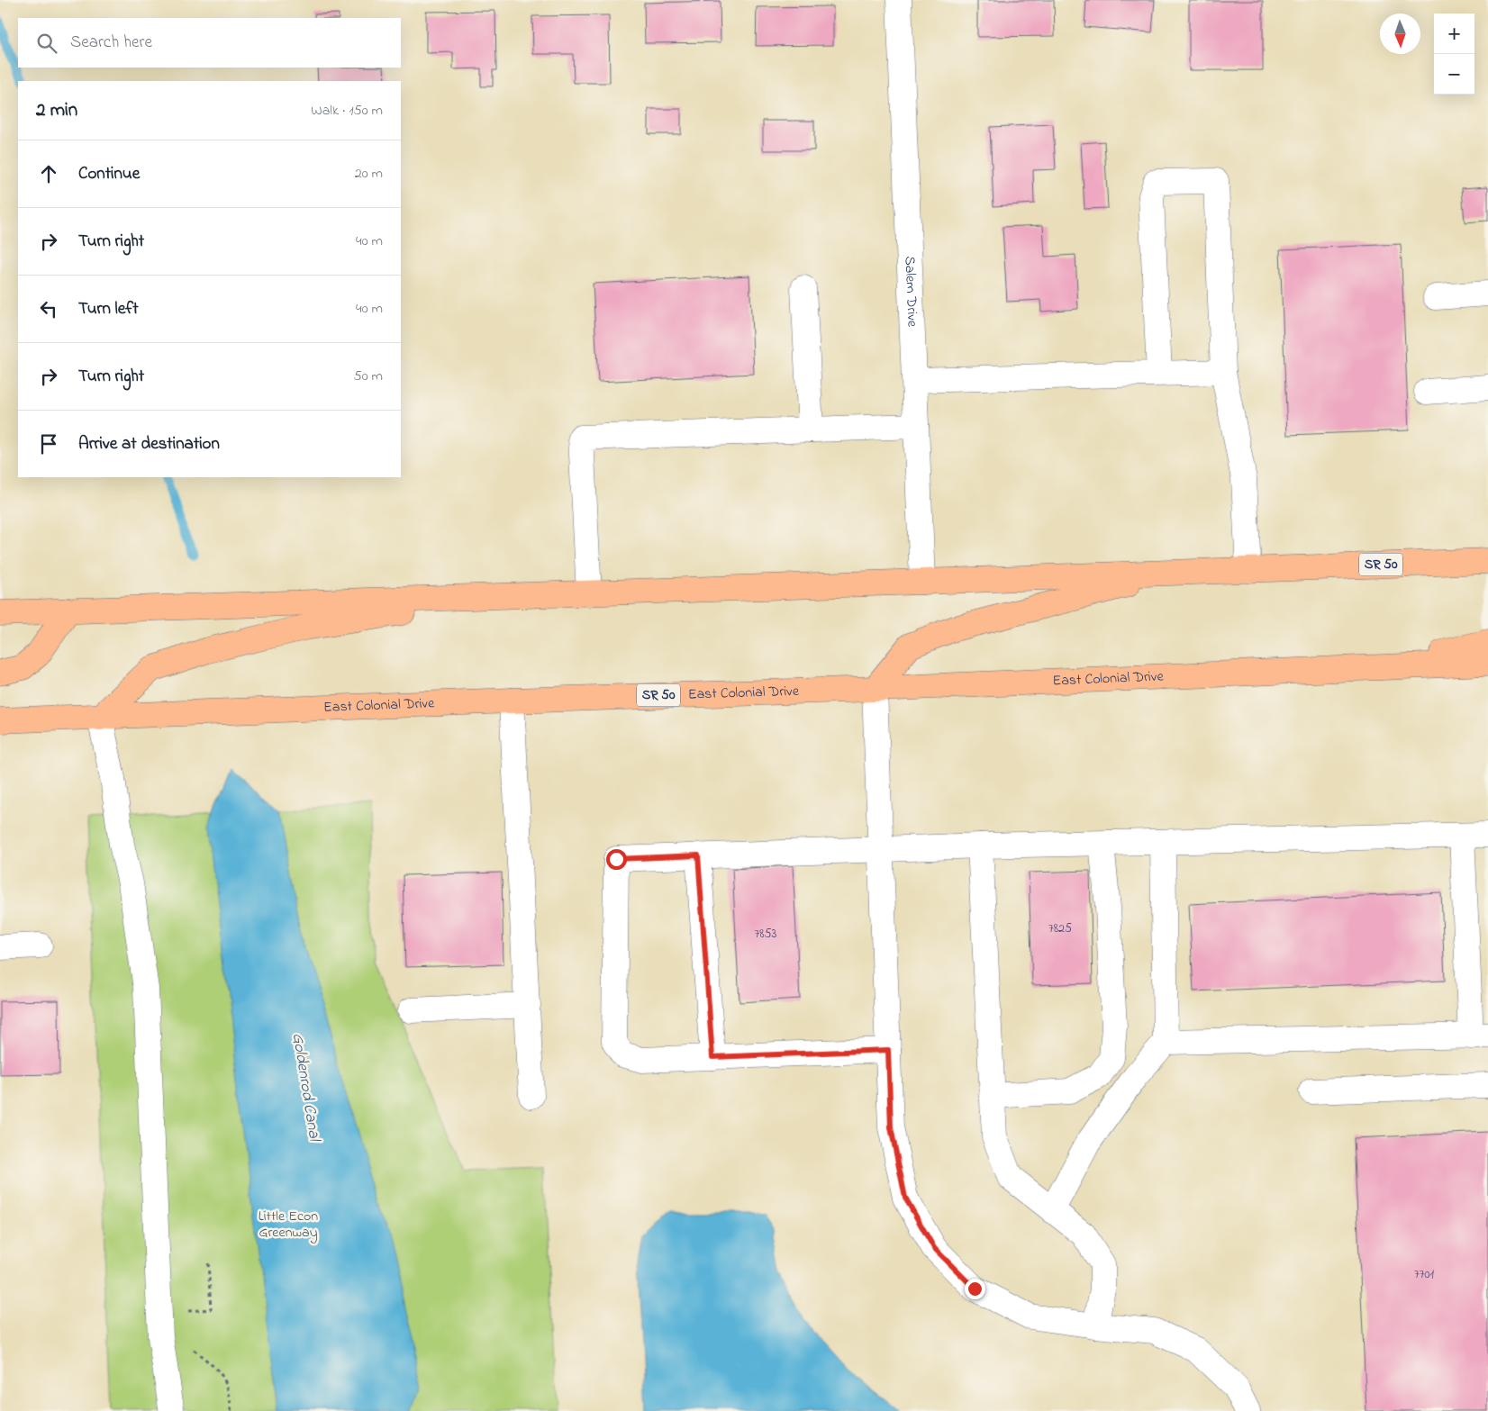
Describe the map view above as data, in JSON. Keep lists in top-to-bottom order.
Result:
{
  "streets": {
    "highway": ["SR 50", "East Colonial Drive"],
    "street": ["Salem Drive"]
  },
  "crossings": [
    ["Salem Drive", "SR 50"]
  ],
  "water": ["Goldenrod Canal"],
  "parks": ["Little Econ Greenway"],
  "house_numbers": ["7825", "7853", "7701"],
  "north": "bottom",
  "page": {
    "map_buttons": ["+", "−"],
    "search": "Search here",
    "heading": ["2 min", "Walk · 150 m"],
    "list": [
      ["Continue", "20 m"],
      ["Turn right", "40 m"],
      ["Turn left", "40 m"],
      ["Turn right", "50 m"],
      "Arrive at destination"
    ]
  }
}
